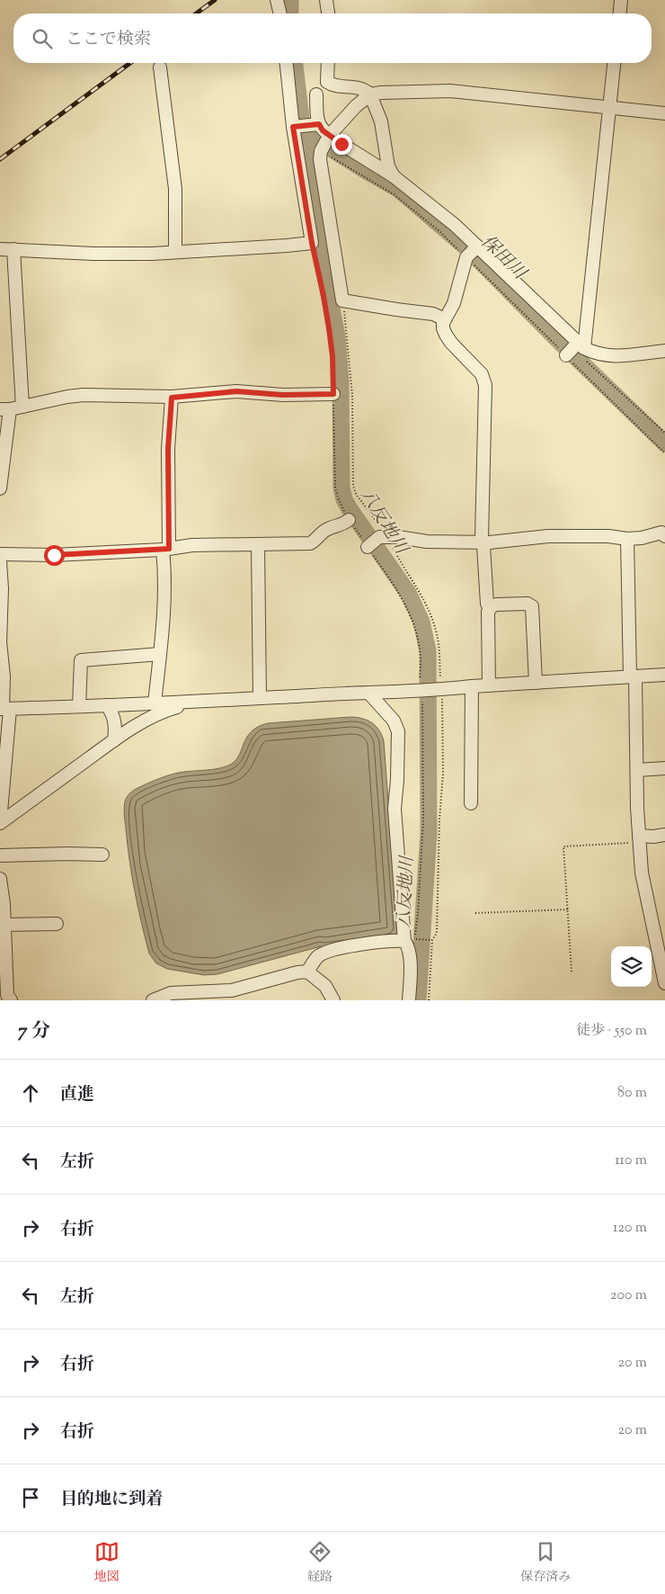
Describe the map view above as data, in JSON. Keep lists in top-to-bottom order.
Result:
{
  "water": ["保田川", "八反地川"],
  "page": {
    "search": "ここで検索",
    "heading": ["7 分", "徒歩 · 550 m"],
    "list": [
      ["直進", "80 m"],
      ["左折", "110 m"],
      ["右折", "120 m"],
      ["左折", "200 m"],
      ["右折", "20 m"],
      ["右折", "20 m"],
      "目的地に到着"
    ],
    "nav": ["地図", "経路", "保存済み"]
  }
}
